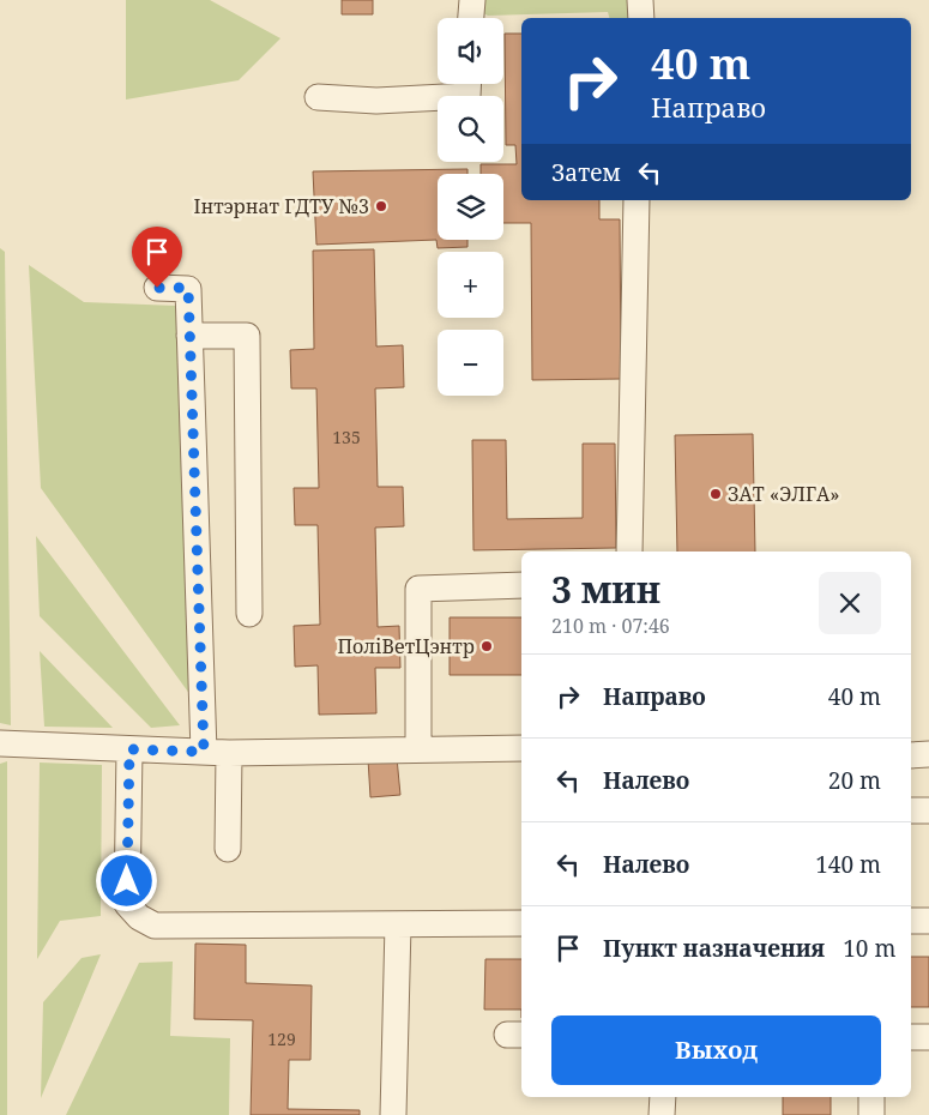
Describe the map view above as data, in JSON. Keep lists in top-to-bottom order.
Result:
{
  "places": ["Інтэрнат ГДТУ №3", "ЗАТ «ЭЛГА»", "ПоліВетЦэнтр"],
  "house_numbers": ["135", "129"],
  "page": {
    "map_buttons": ["+", "−"],
    "turn": ["40 m", "Направо"],
    "then": "Затем",
    "heading": ["3 мин", "210 m · 07:46"],
    "list": [
      {
        "name": "Направо",
        "value": "40 m"
      },
      {
        "name": "Налево",
        "value": "20 m"
      },
      {
        "name": "Налево",
        "value": "140 m"
      },
      {
        "name": "Пункт назначения",
        "value": "10 m"
      }
    ],
    "buttons": "Выход"
  }
}
